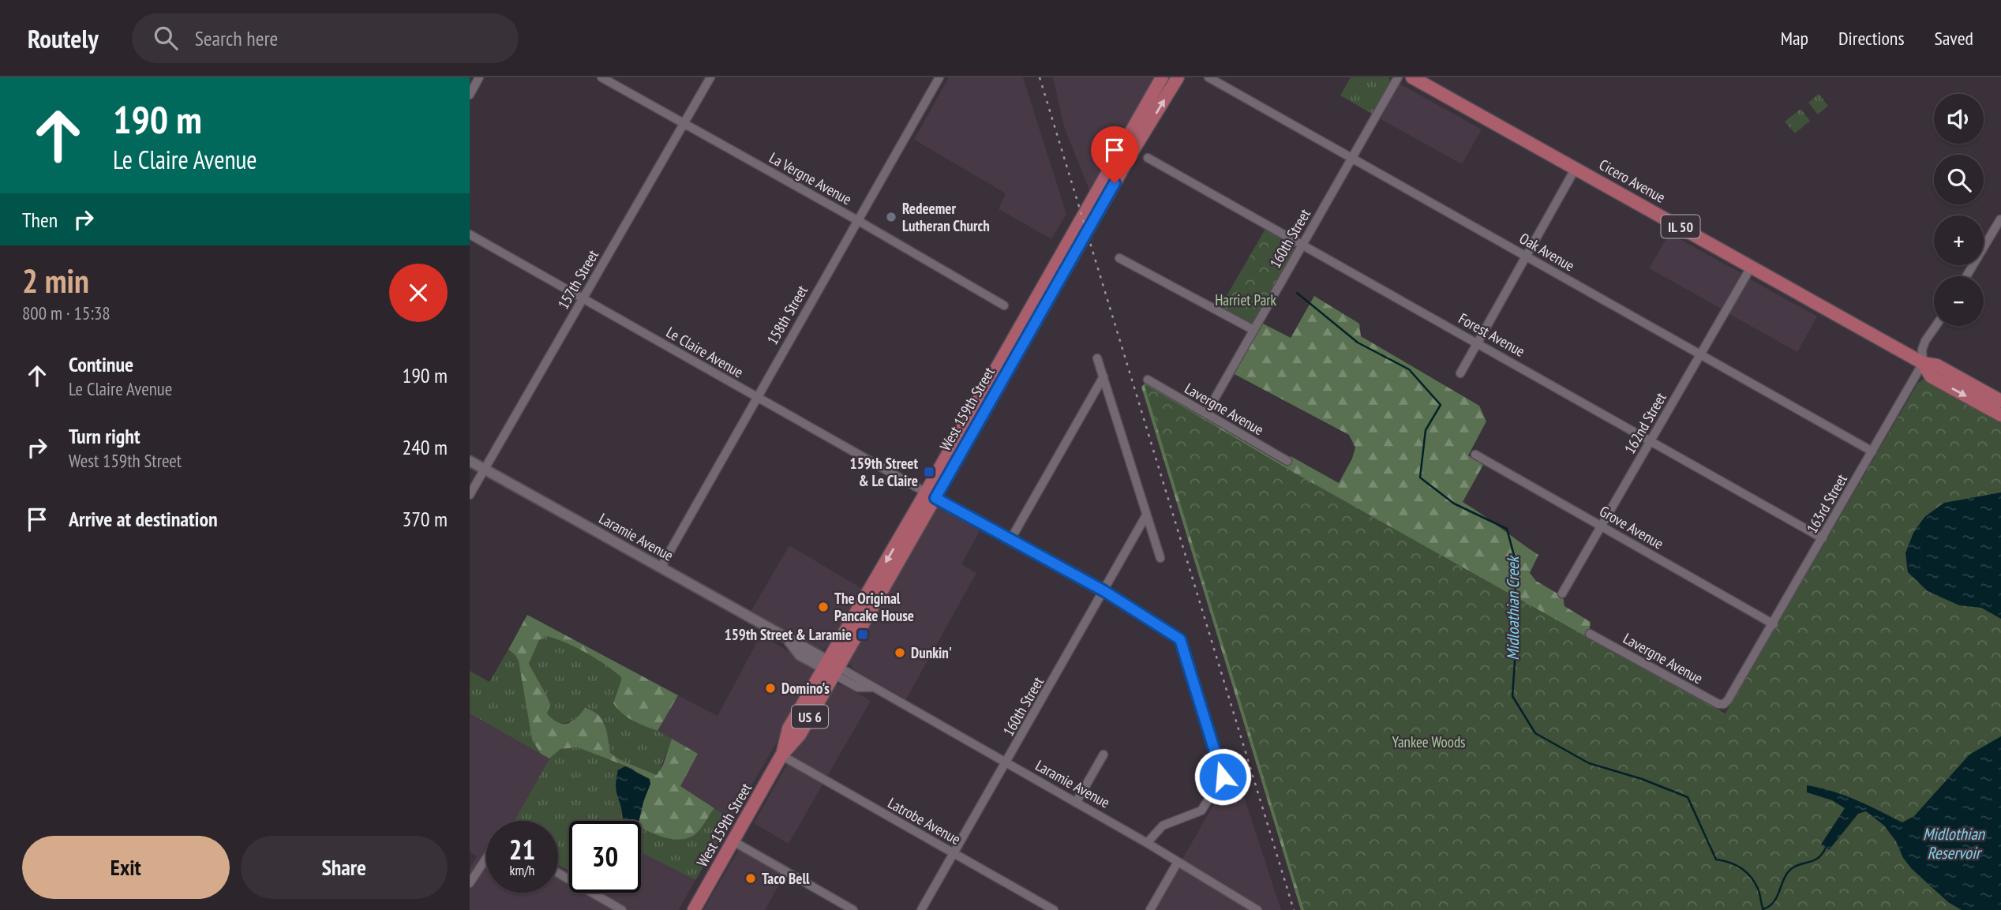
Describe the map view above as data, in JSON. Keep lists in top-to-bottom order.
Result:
{
  "streets": {
    "main road": [
      "Cicero Avenue",
      "IL 50",
      "West 159th Street",
      "US 6"
    ],
    "street": [
      "La Vergne Avenue",
      "160th Street",
      "Oak Avenue",
      "157th Street",
      "158th Street",
      "Forest Avenue",
      "Le Claire Avenue",
      "Lavergne Avenue",
      "162nd Street",
      "163rd Street",
      "Grove Avenue",
      "Laramie Avenue",
      "Latrobe Avenue"
    ]
  },
  "crossings": [
    ["La Vergne Avenue", "157th Street"],
    ["La Vergne Avenue", "158th Street"],
    ["Cicero Avenue", "162nd Street"],
    ["Cicero Avenue", "163rd Street"],
    ["160th Street", "Oak Avenue"],
    ["160th Street", "Forest Avenue"],
    ["160th Street", "Le Claire Avenue"],
    ["160th Street", "Lavergne Avenue"],
    ["160th Street", "Laramie Avenue"],
    ["160th Street", "Latrobe Avenue"],
    ["Oak Avenue", "162nd Street"],
    ["Oak Avenue", "163rd Street"],
    ["157th Street", "Le Claire Avenue"],
    ["157th Street", "Laramie Avenue"],
    ["158th Street", "Le Claire Avenue"],
    ["158th Street", "Laramie Avenue"],
    ["Forest Avenue", "162nd Street"],
    ["Forest Avenue", "163rd Street"],
    ["Le Claire Avenue", "West 159th Street"],
    ["Le Claire Avenue", "Laramie Avenue"],
    ["West 159th Street", "Laramie Avenue"],
    ["West 159th Street", "Latrobe Avenue"],
    ["Lavergne Avenue", "163rd Street"],
    ["162nd Street", "Grove Avenue"],
    ["163rd Street", "Grove Avenue"]
  ],
  "water": ["Midloathian Creek", "Midlothian Reservoir"],
  "parks": ["Harriet Park", "Yankee Woods"],
  "places": {
    "other": [
      "Redeemer Lutheran Church",
      "The Original Pancake House",
      "Dunkin'",
      "Domino's",
      "Taco Bell"
    ],
    "transit": ["159th Street & Le Claire", "159th Street & Laramie"]
  },
  "page": {
    "header": "Routely",
    "search": "Search here",
    "nav": ["Map", "Directions", "Saved"],
    "turn": ["190 m", "Le Claire Avenue"],
    "map_buttons": ["+", "−"],
    "then": "Then",
    "heading": ["2 min", "800 m · 15:38"],
    "list": [
      {
        "name": "Continue",
        "note": "Le Claire Avenue",
        "value": "190 m"
      },
      {
        "name": "Turn right",
        "note": "West 159th Street",
        "value": "240 m"
      },
      {
        "name": "Arrive at destination",
        "value": "370 m"
      }
    ],
    "speed": "21 km/h",
    "limit": "30",
    "buttons": ["Exit", "Share"]
  }
}
